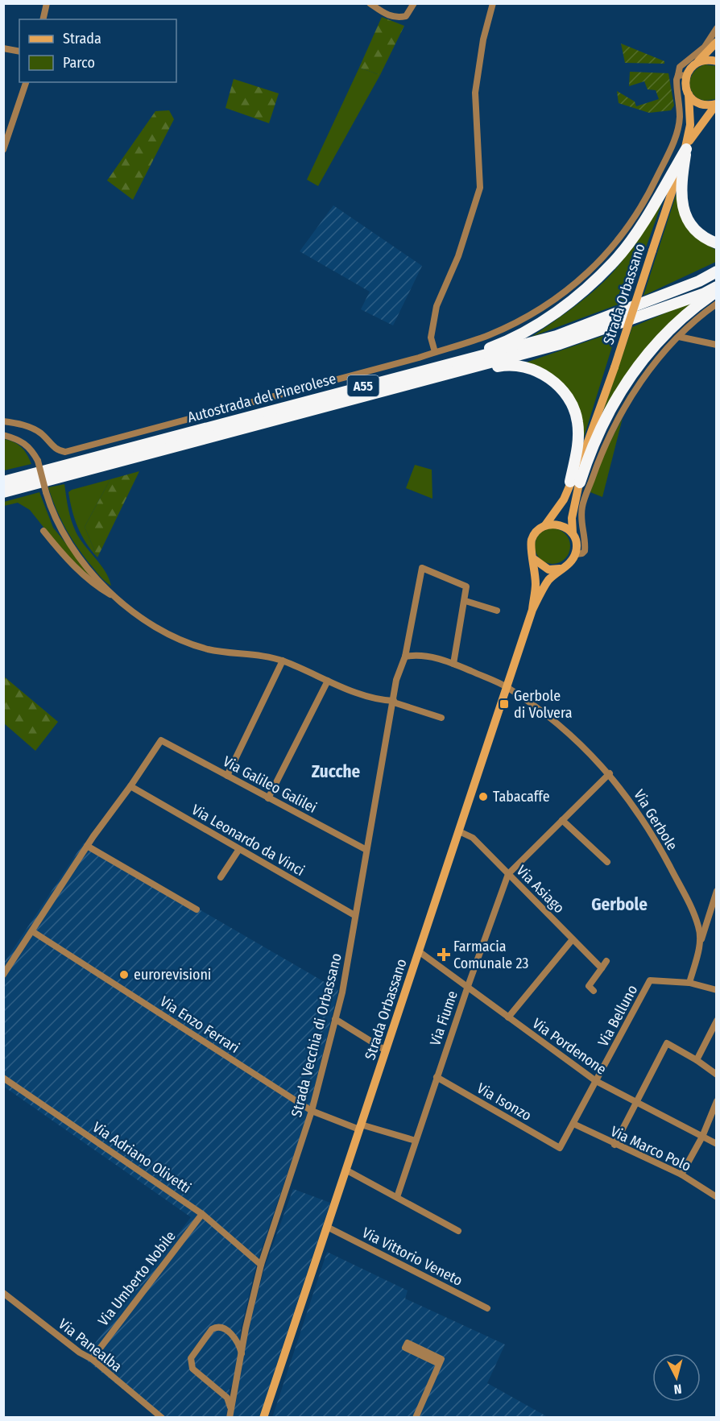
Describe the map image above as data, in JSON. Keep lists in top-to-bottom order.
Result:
{
  "streets": {
    "highway": ["A55", "Autostrada del Pinerolese"],
    "main road": ["Strada Orbassano"],
    "street": [
      "Via Galileo Galilei",
      "Via Gerbole",
      "Via Leonardo da Vinci",
      "Via Asiago",
      "Via Belluno",
      "Via Fiume",
      "Via Enzo Ferrari",
      "Strada Vecchia di Orbassano",
      "Via Pordenone",
      "Via Isonzo",
      "Via Marco Polo",
      "Via Adriano Olivetti",
      "Via Vittorio Veneto",
      "Via Umberto Nobile",
      "Via Panealba"
    ]
  },
  "crossings": [
    ["Strada Orbassano", "Via Gerbole"],
    ["Strada Orbassano", "Via Asiago"],
    ["Strada Orbassano", "Via Enzo Ferrari"],
    ["Strada Orbassano", "Via Pordenone"],
    ["Strada Orbassano", "Via Vittorio Veneto"],
    ["Via Galileo Galilei", "Via Leonardo da Vinci"],
    ["Via Galileo Galilei", "Strada Vecchia di Orbassano"],
    ["Via Gerbole", "Via Belluno"],
    ["Via Gerbole", "Via Fiume"],
    ["Via Gerbole", "Strada Vecchia di Orbassano"],
    ["Via Leonardo da Vinci", "Strada Vecchia di Orbassano"],
    ["Via Asiago", "Via Fiume"],
    ["Via Belluno", "Via Pordenone"],
    ["Via Belluno", "Via Isonzo"],
    ["Via Belluno", "Via Marco Polo"],
    ["Via Fiume", "Via Enzo Ferrari"],
    ["Via Fiume", "Via Pordenone"],
    ["Via Fiume", "Via Isonzo"],
    ["Via Enzo Ferrari", "Strada Vecchia di Orbassano"],
    ["Strada Vecchia di Orbassano", "Via Adriano Olivetti"],
    ["Via Adriano Olivetti", "Via Umberto Nobile"],
    ["Via Umberto Nobile", "Via Panealba"]
  ],
  "districts": ["Zucche", "Gerbole"],
  "places": {
    "transit": ["Gerbole di Volvera"],
    "other": ["Tabacaffe", "eurorevisioni"],
    "health": ["Farmacia Comunale 23"]
  },
  "legend": ["Strada", "Parco"],
  "north": "bottom"
}
